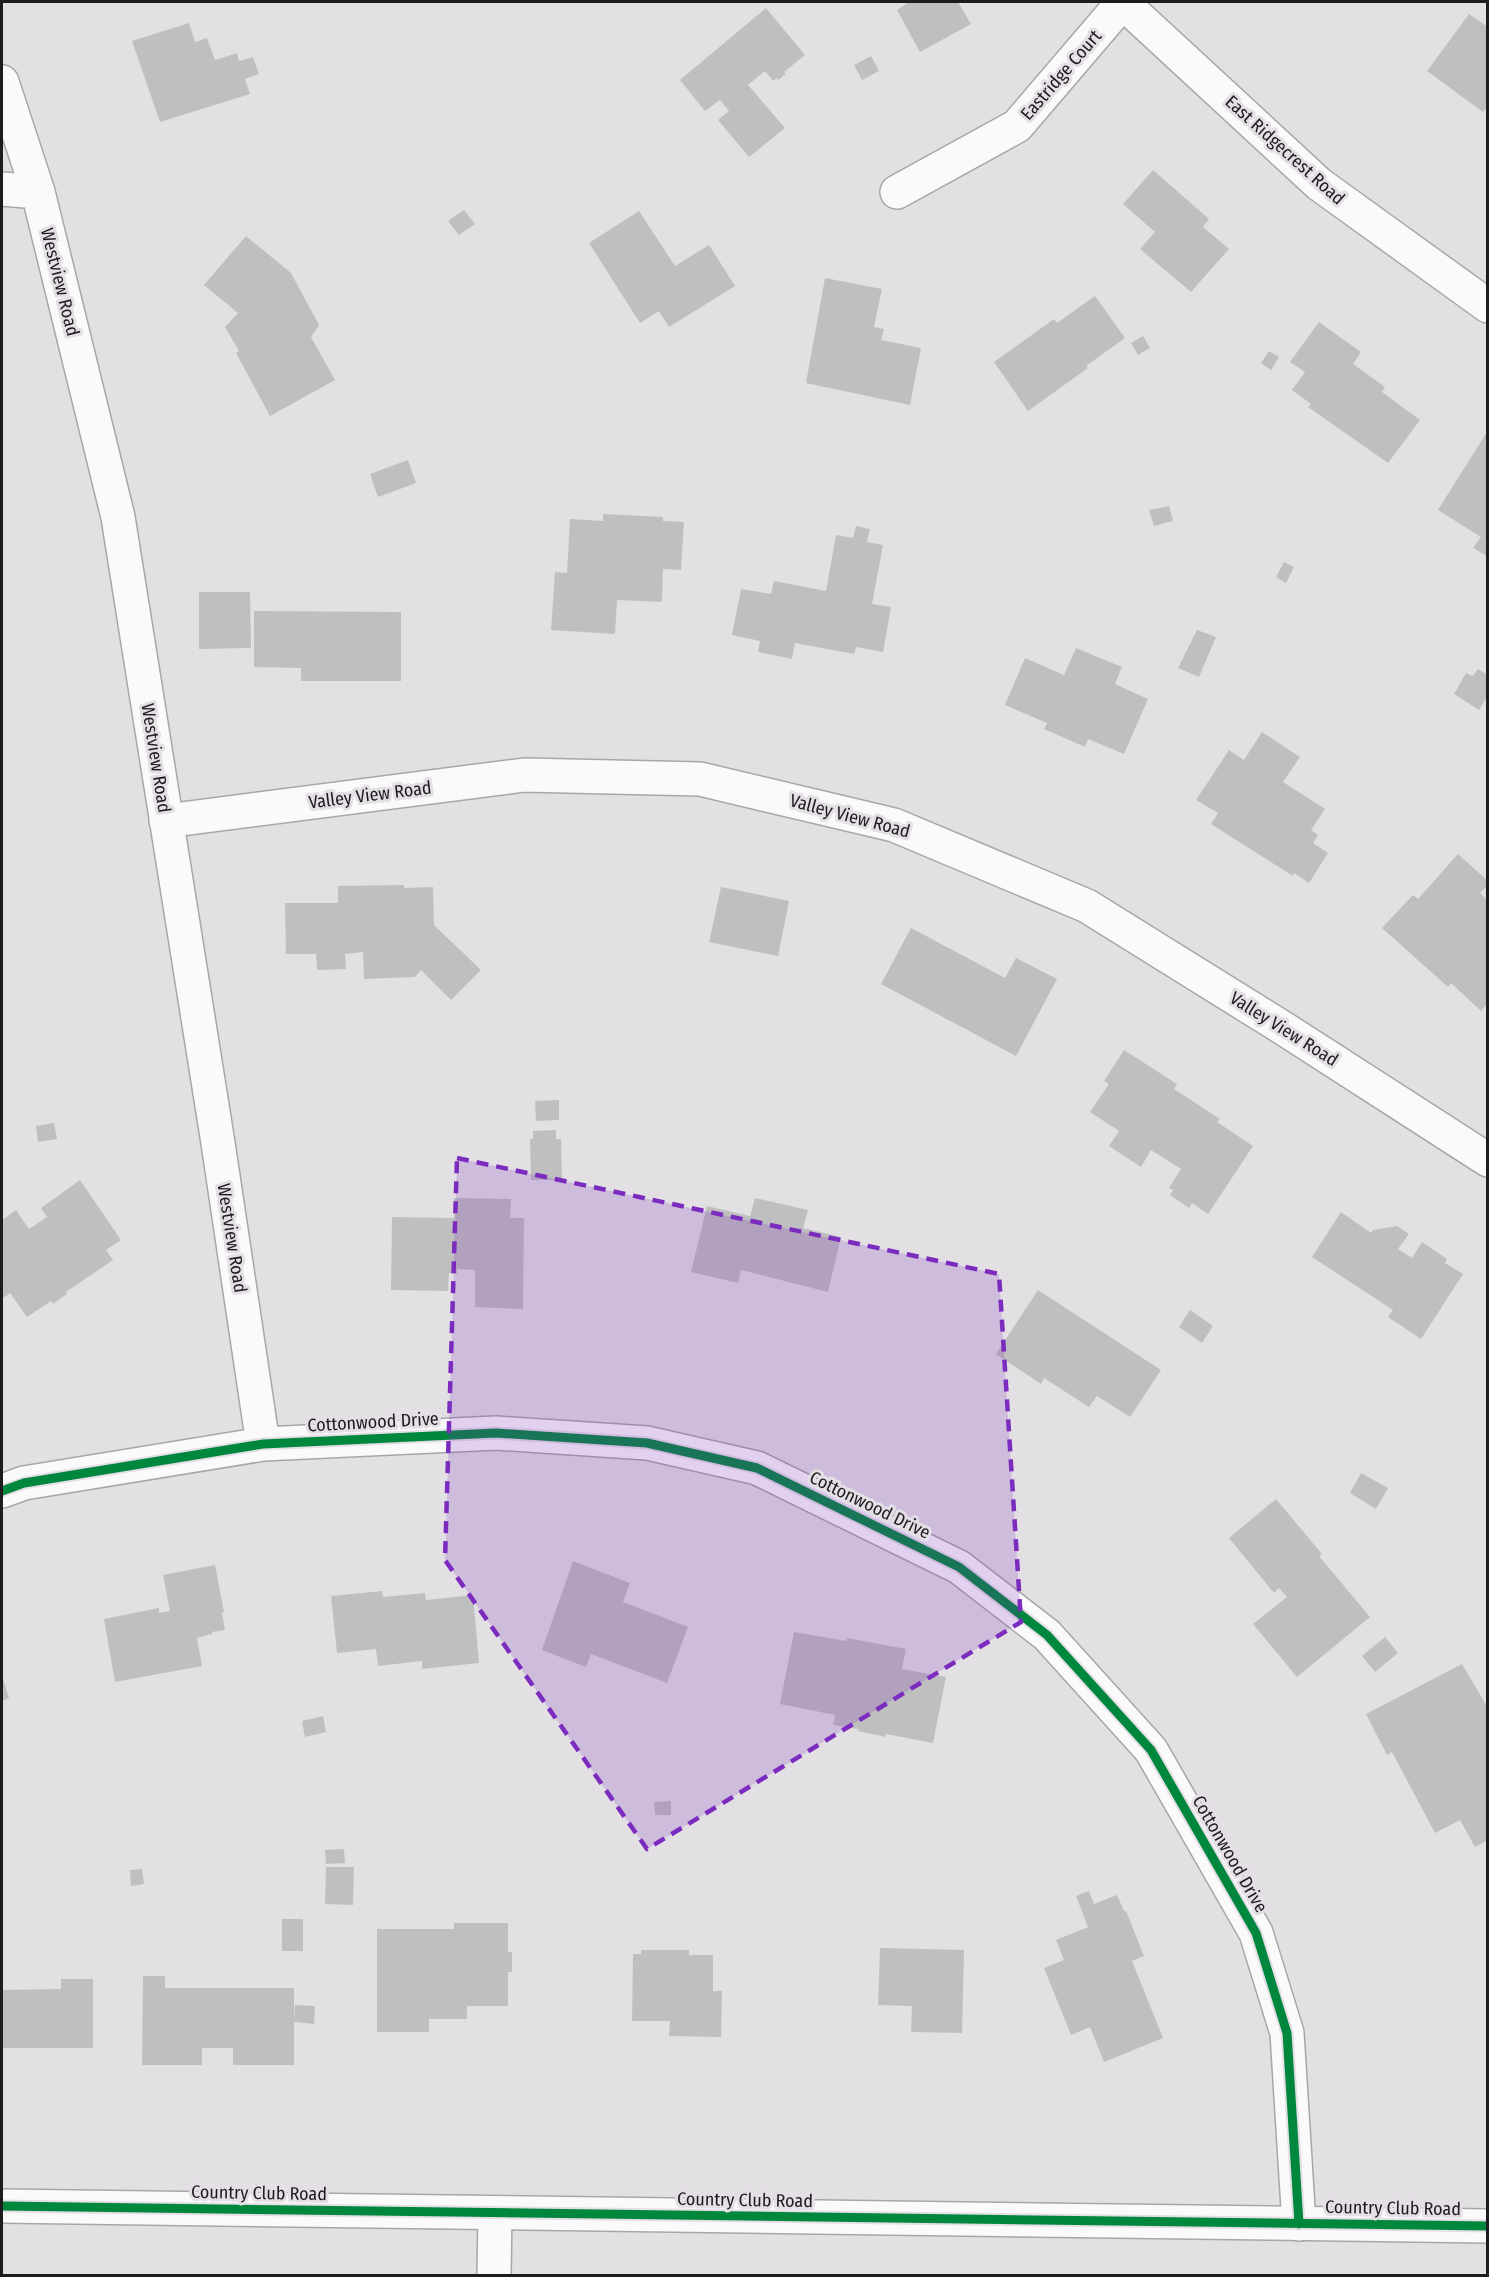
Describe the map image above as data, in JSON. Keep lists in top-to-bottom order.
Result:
{
  "streets": {
    "street": [
      "Eastridge Court",
      "East Ridgecrest Road",
      "Westview Road",
      "Valley View Road",
      "Cottonwood Drive",
      "Country Club Road"
    ]
  },
  "crossings": [
    ["Eastridge Court", "East Ridgecrest Road"],
    ["Westview Road", "Valley View Road"],
    ["Westview Road", "Cottonwood Drive"],
    ["Cottonwood Drive", "Country Club Road"]
  ]
}
